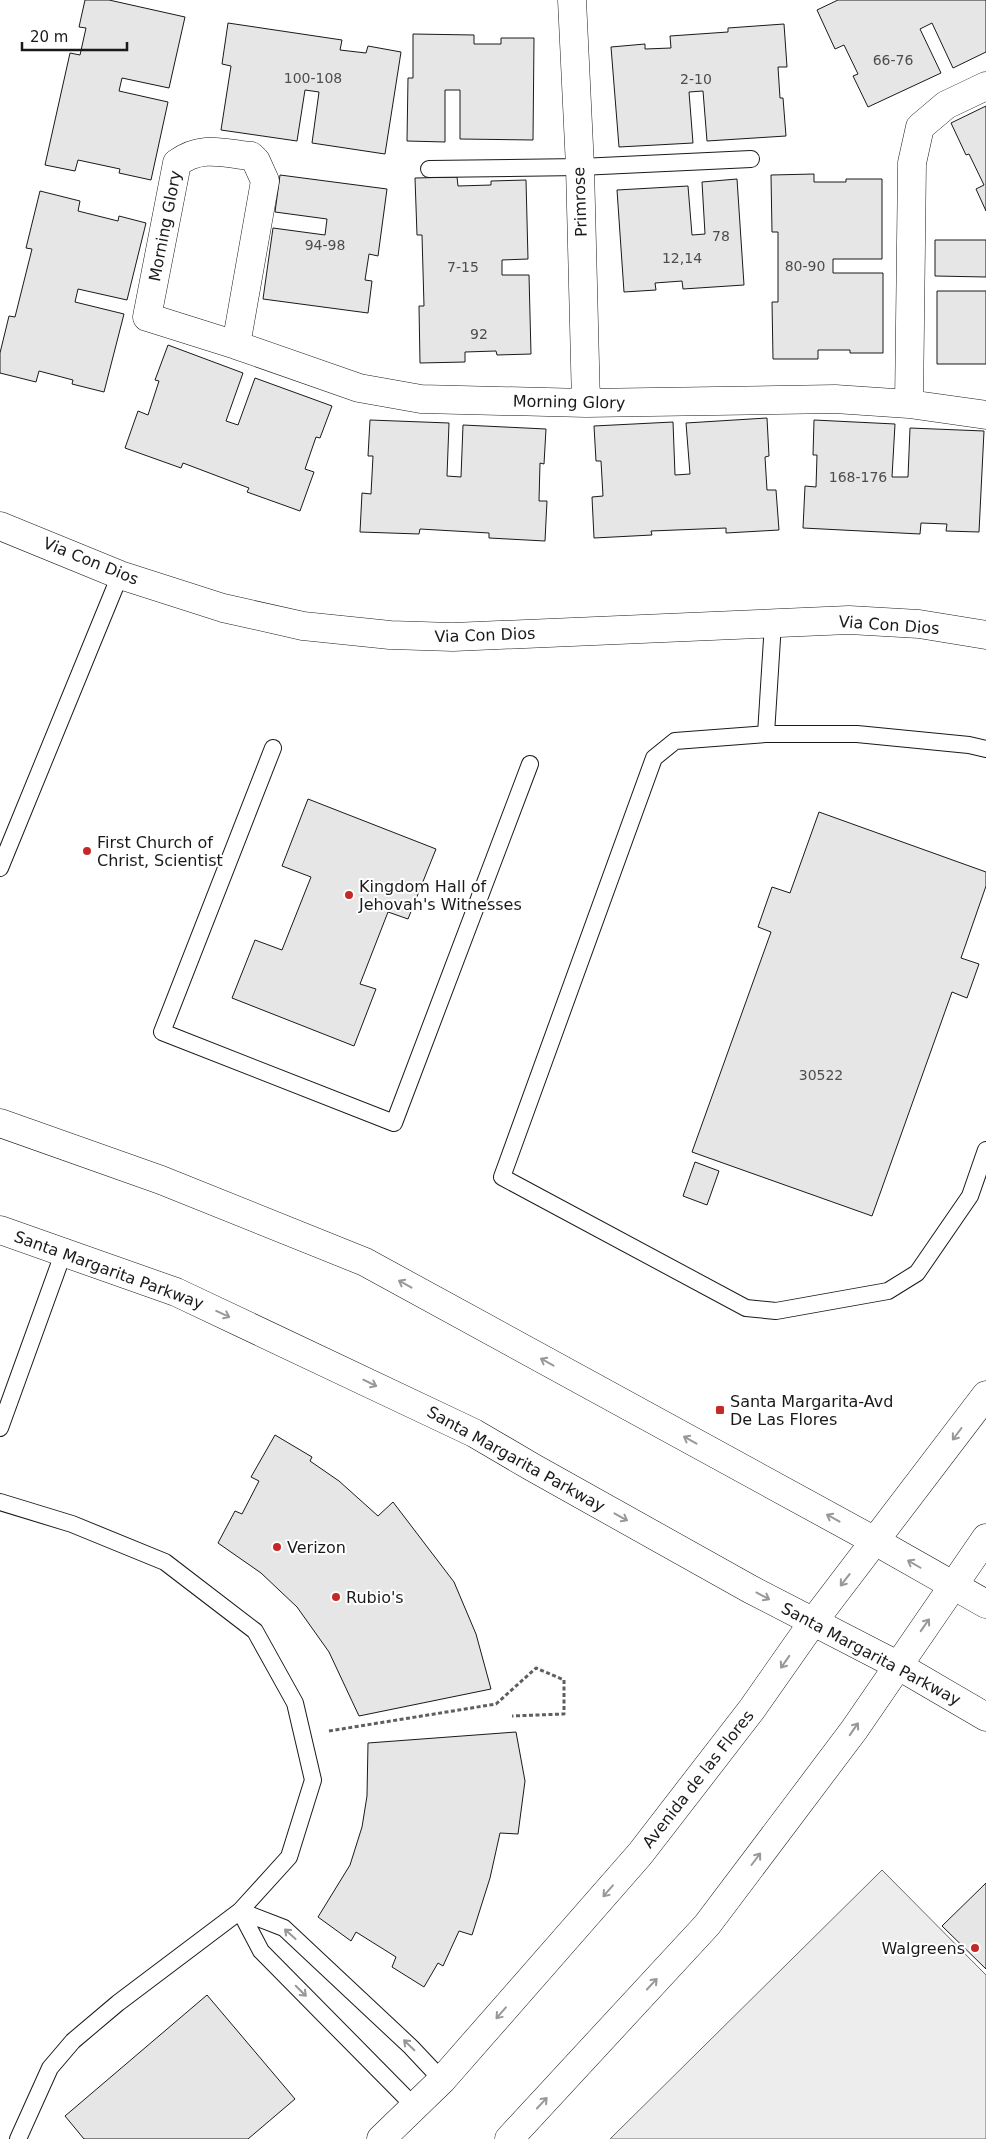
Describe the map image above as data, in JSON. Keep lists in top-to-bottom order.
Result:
{
  "streets": {
    "main road": [
      "Primrose",
      "Morning Glory",
      "Via Con Dios",
      "Santa Margarita Parkway",
      "Avenida de las Flores"
    ]
  },
  "crossings": [
    ["Primrose", "Morning Glory"],
    ["Santa Margarita Parkway", "Avenida de las Flores"]
  ],
  "places": {
    "other": [
      "First Church of Christ, Scientist",
      "Kingdom Hall of Jehovah's Witnesses",
      "Verizon",
      "Rubio's",
      "Walgreens"
    ],
    "transit": ["Santa Margarita-Avd De Las Flores"]
  },
  "house_numbers": [
    "66-76",
    "100-108",
    "2-10",
    "78",
    "94-98",
    "12,14",
    "80-90",
    "7-15",
    "92",
    "168-176",
    "30522"
  ],
  "scale_bar": "20 m"
}
